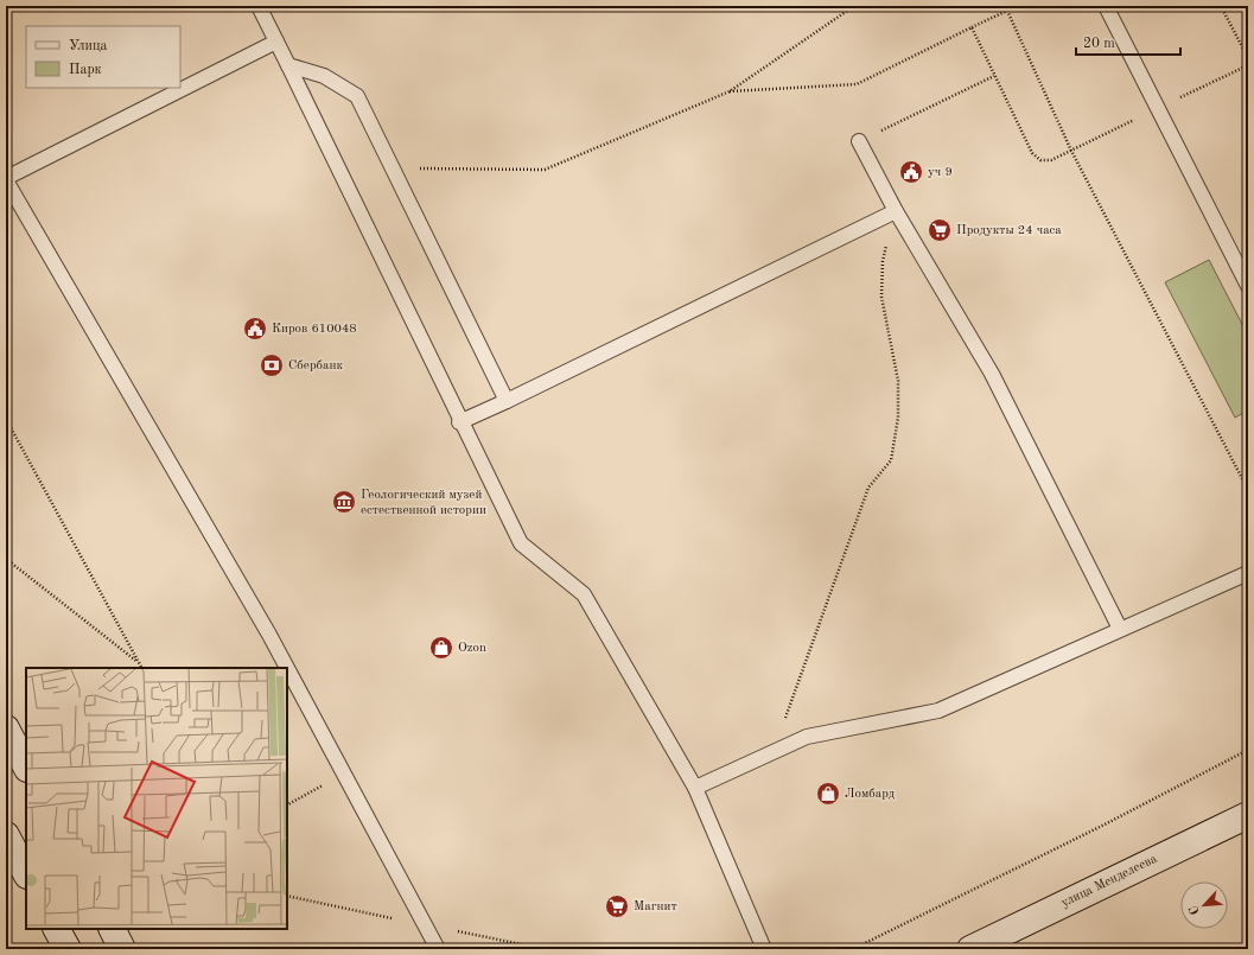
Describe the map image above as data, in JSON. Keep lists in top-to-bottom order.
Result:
{
  "streets": {
    "street": ["улица Менделеева"]
  },
  "places": {
    "public building": ["уч 9", "Киров 610048"],
    "supermarket": ["Продукты 24 часа", "Магнит"],
    "bank": ["Сбербанк"],
    "museum": ["Геологический музей естественной истории"],
    "shop": ["Ozon", "Ломбард"]
  },
  "legend": ["Улица", "Парк"],
  "scale_bar": "20 m",
  "north": "bottom left"
}
